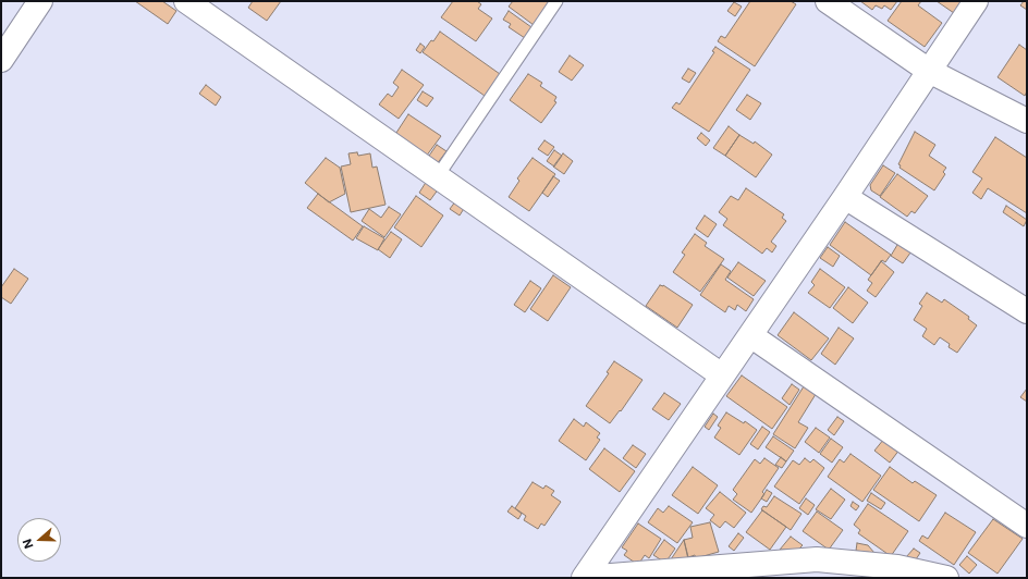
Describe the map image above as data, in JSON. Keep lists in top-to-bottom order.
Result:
{
  "north": "left"
}
